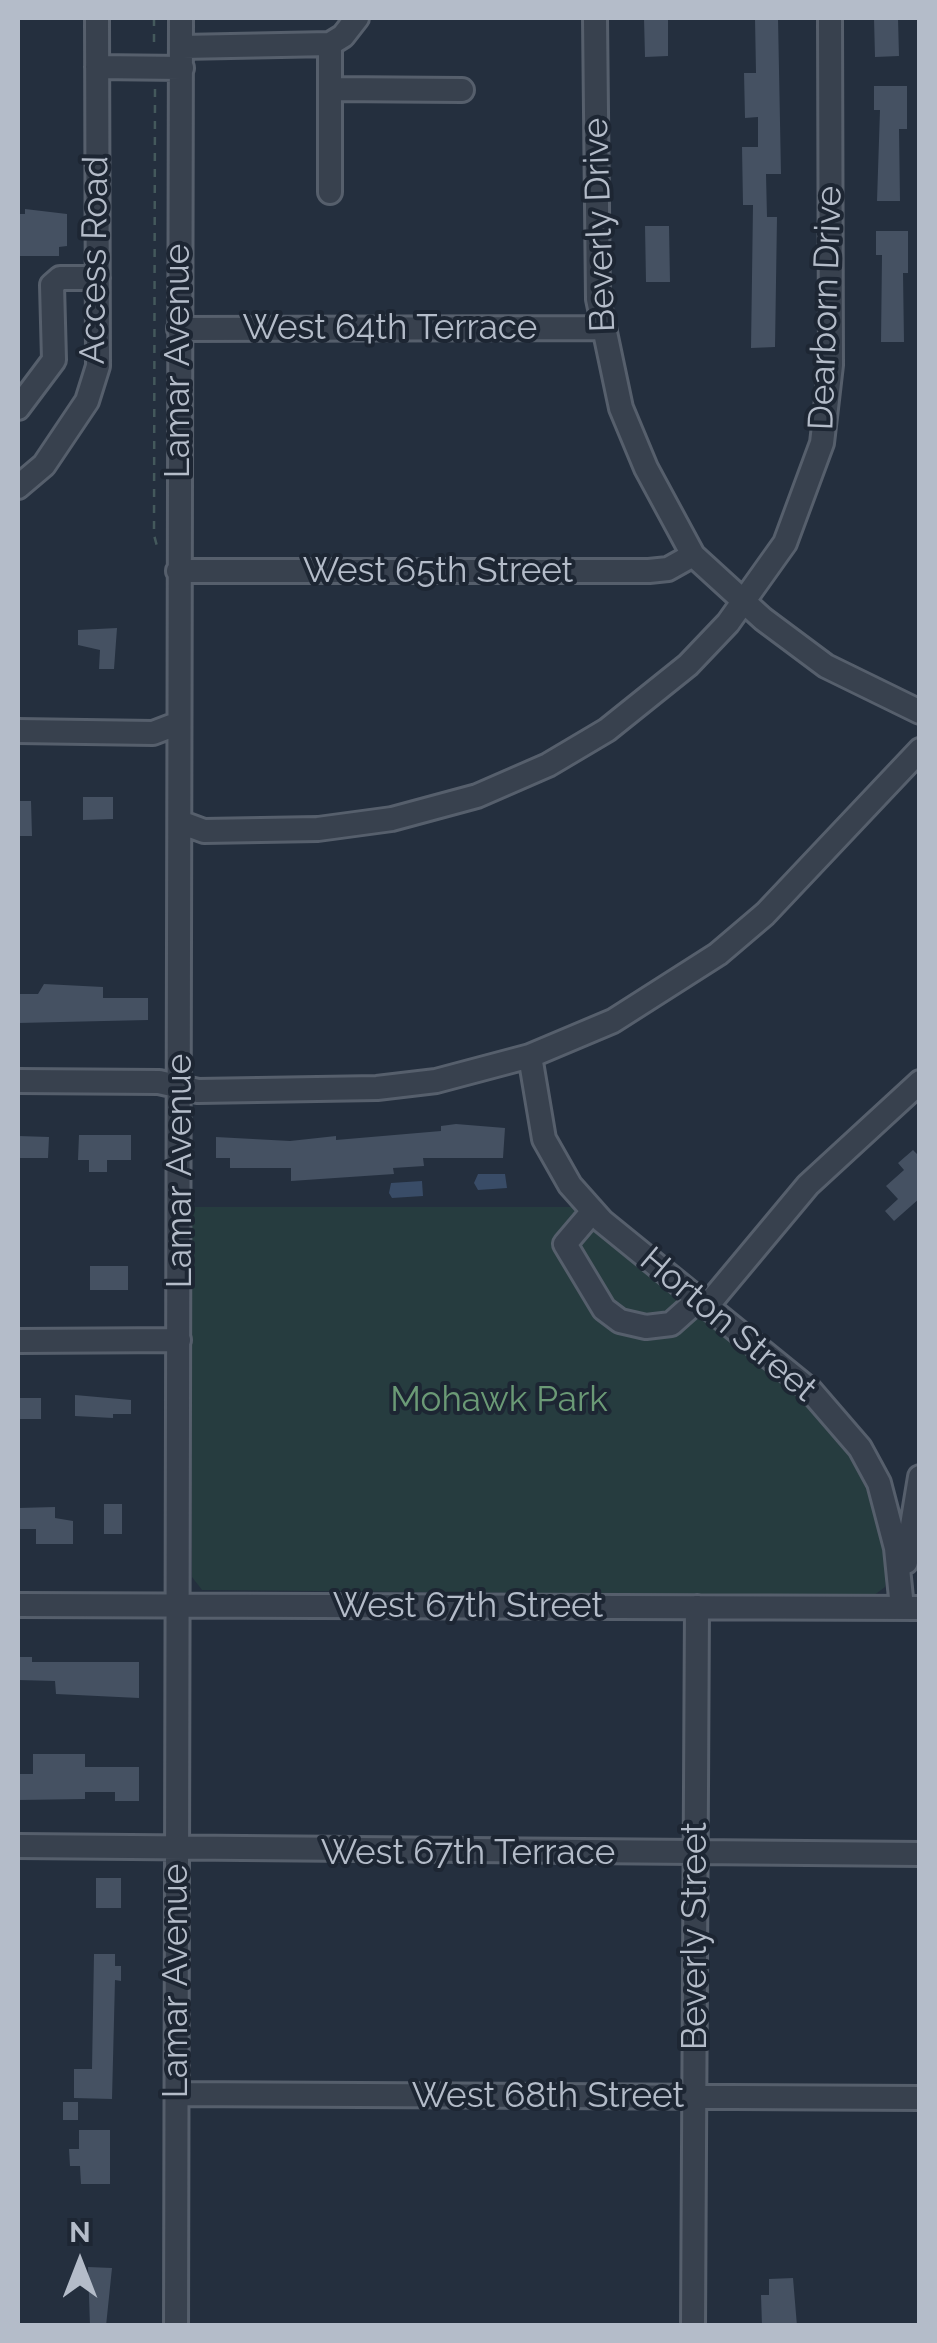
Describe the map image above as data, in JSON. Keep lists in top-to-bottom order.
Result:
{
  "streets": {
    "street": [
      "Beverly Drive",
      "Access Road",
      "Dearborn Drive",
      "West 64th Terrace",
      "Lamar Avenue",
      "West 65th Street",
      "Horton Street",
      "West 67th Street",
      "West 67th Terrace",
      "Beverly Street",
      "West 68th Street"
    ]
  },
  "crossings": [
    ["Beverly Drive", "Dearborn Drive"],
    ["Beverly Drive", "West 64th Terrace"],
    ["Beverly Drive", "West 65th Street"],
    ["Dearborn Drive", "Lamar Avenue"],
    ["West 64th Terrace", "Lamar Avenue"],
    ["Lamar Avenue", "West 65th Street"],
    ["Lamar Avenue", "West 67th Street"],
    ["Lamar Avenue", "West 67th Terrace"],
    ["Lamar Avenue", "West 68th Street"],
    ["Horton Street", "West 67th Street"],
    ["West 67th Street", "Beverly Street"],
    ["West 67th Terrace", "Beverly Street"],
    ["Beverly Street", "West 68th Street"]
  ],
  "parks": ["Mohawk Park"],
  "north": "top"
}
